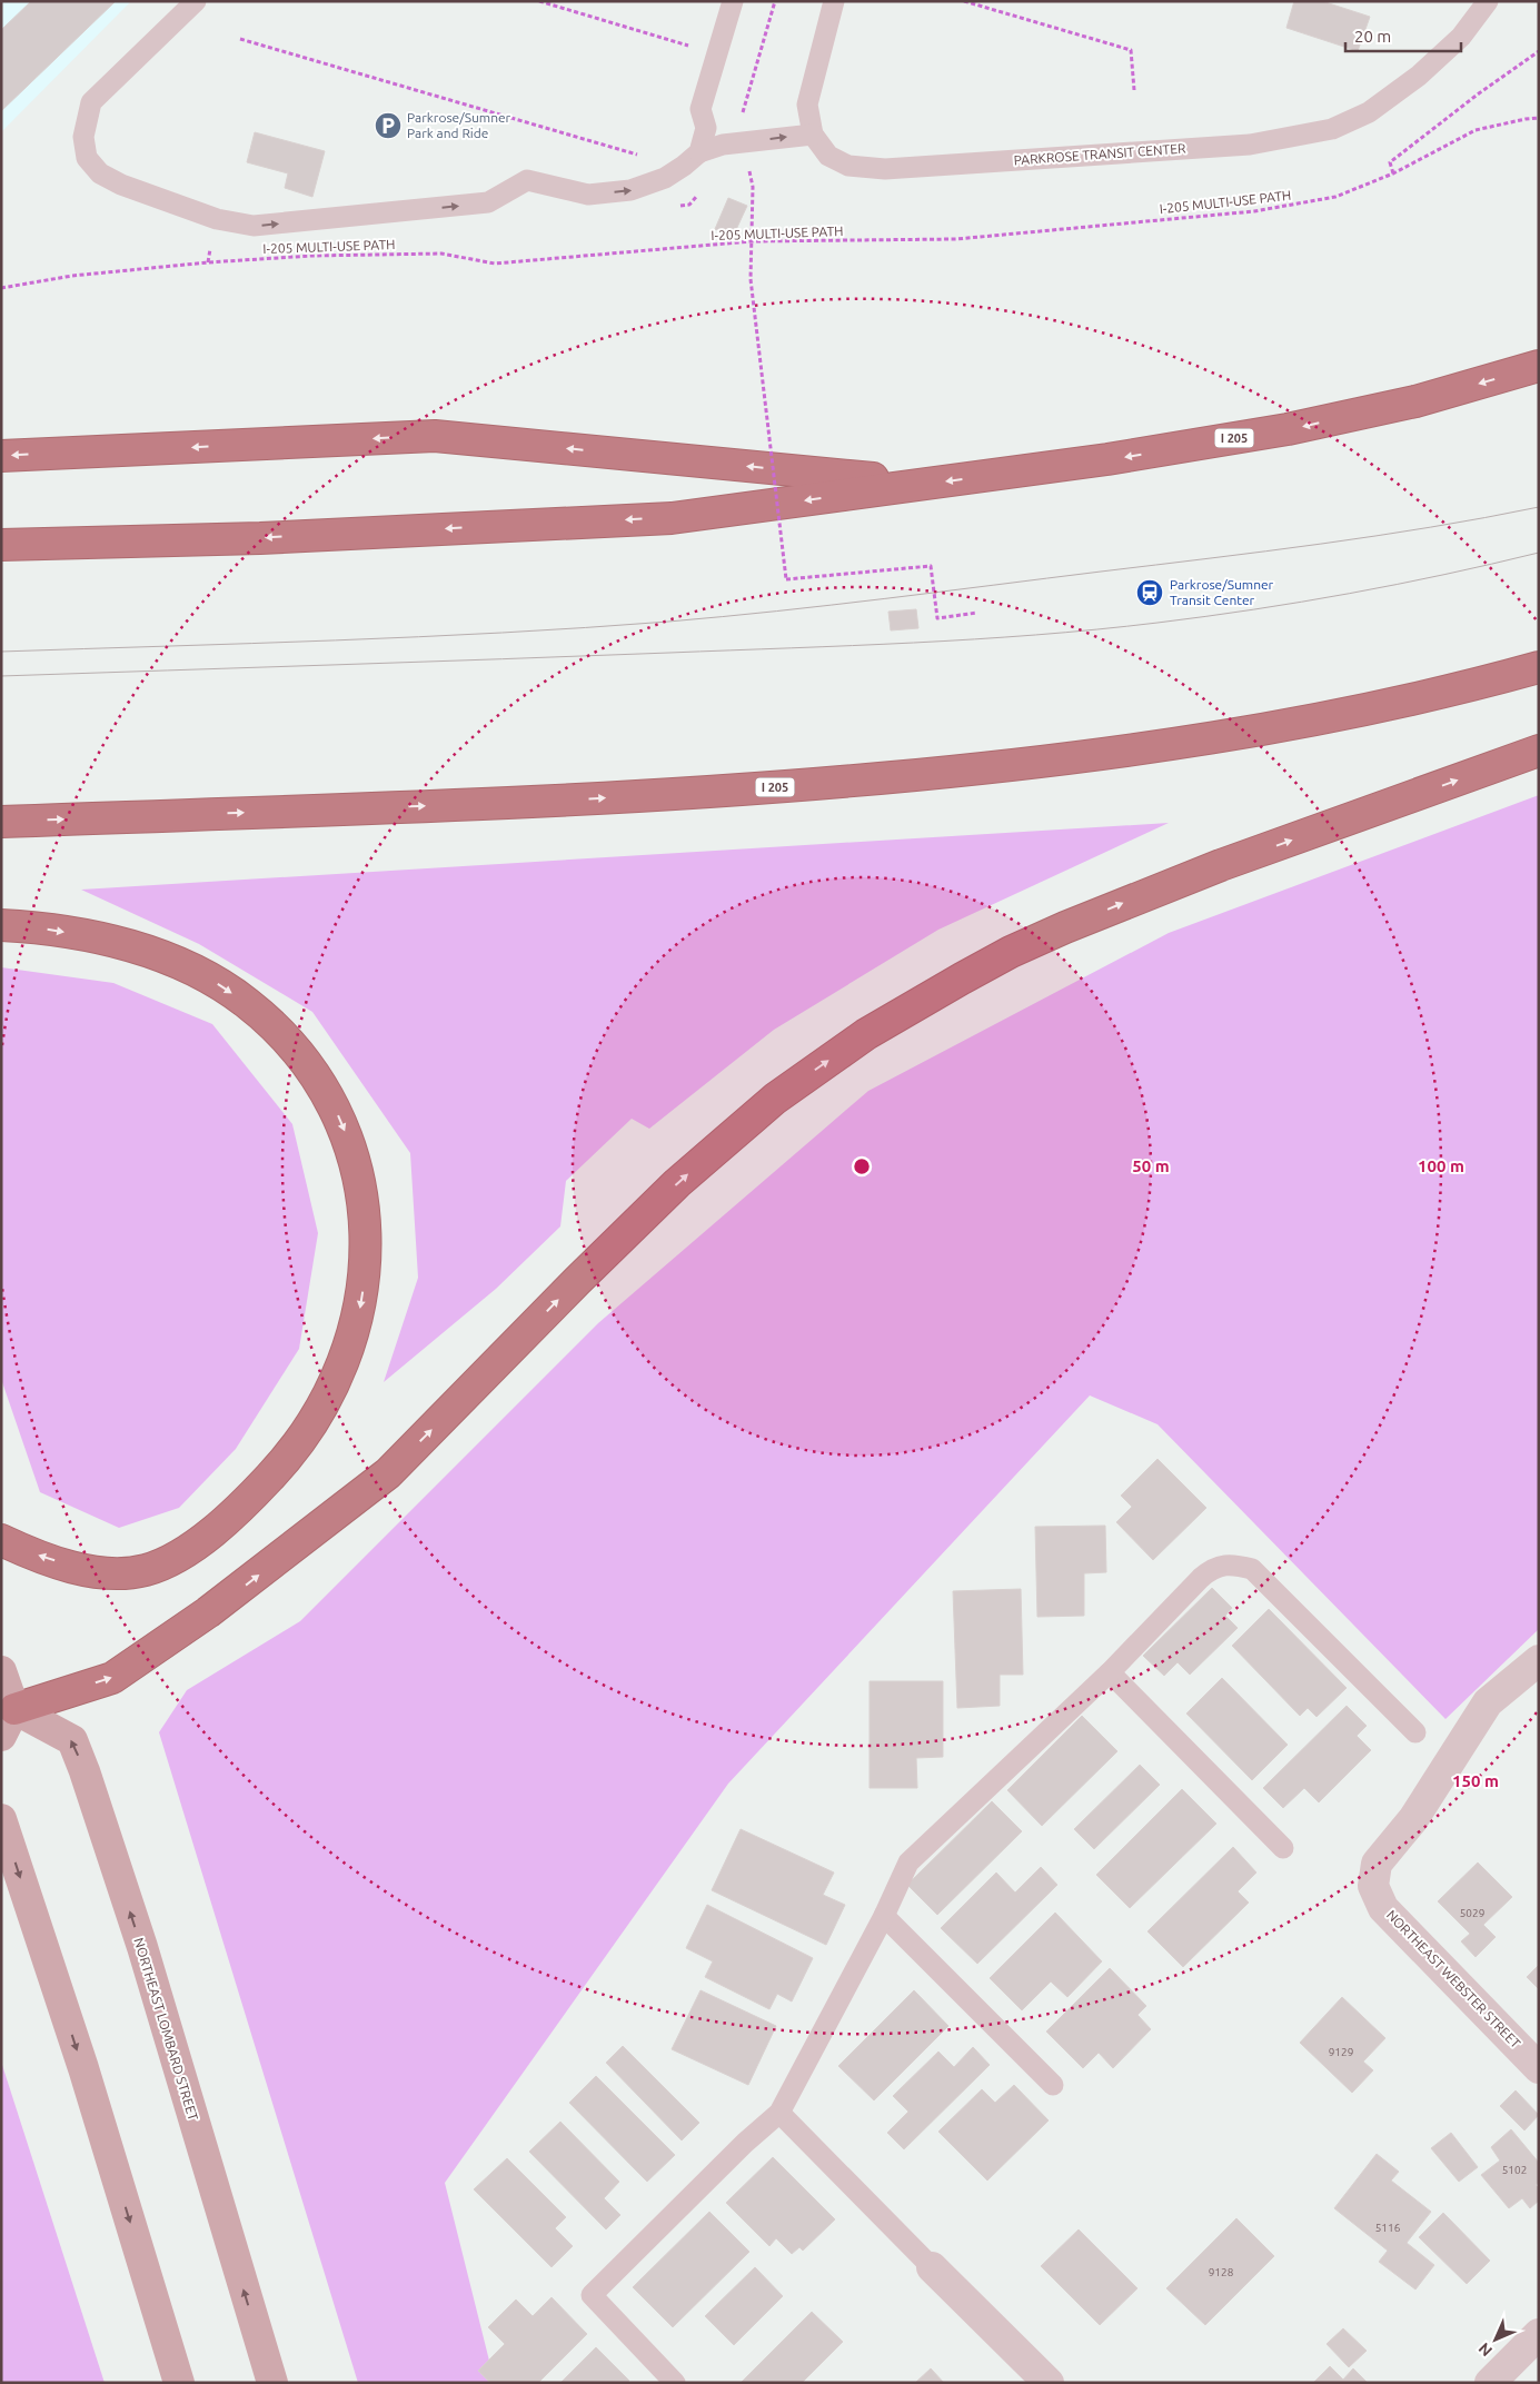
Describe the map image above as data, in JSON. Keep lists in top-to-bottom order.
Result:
{
  "streets": {
    "highway": ["I 205"],
    "main road": ["NORTHEAST LOMBARD STREET"],
    "street": ["NORTHEAST WEBSTER STREET"],
    "lane": ["PARKROSE TRANSIT CENTER"],
    "path": ["I-205 MULTI-USE PATH"]
  },
  "places": {
    "parking": ["Parkrose/Sumner Park and Ride"],
    "station": ["Parkrose/Sumner Transit Center"]
  },
  "house_numbers": [
    "5029",
    "9129",
    "5102",
    "5116",
    "9128"
  ],
  "scale_bar": "20 m",
  "north": "bottom left",
  "rings": ["50 m", "100 m", "150 m"]
}
